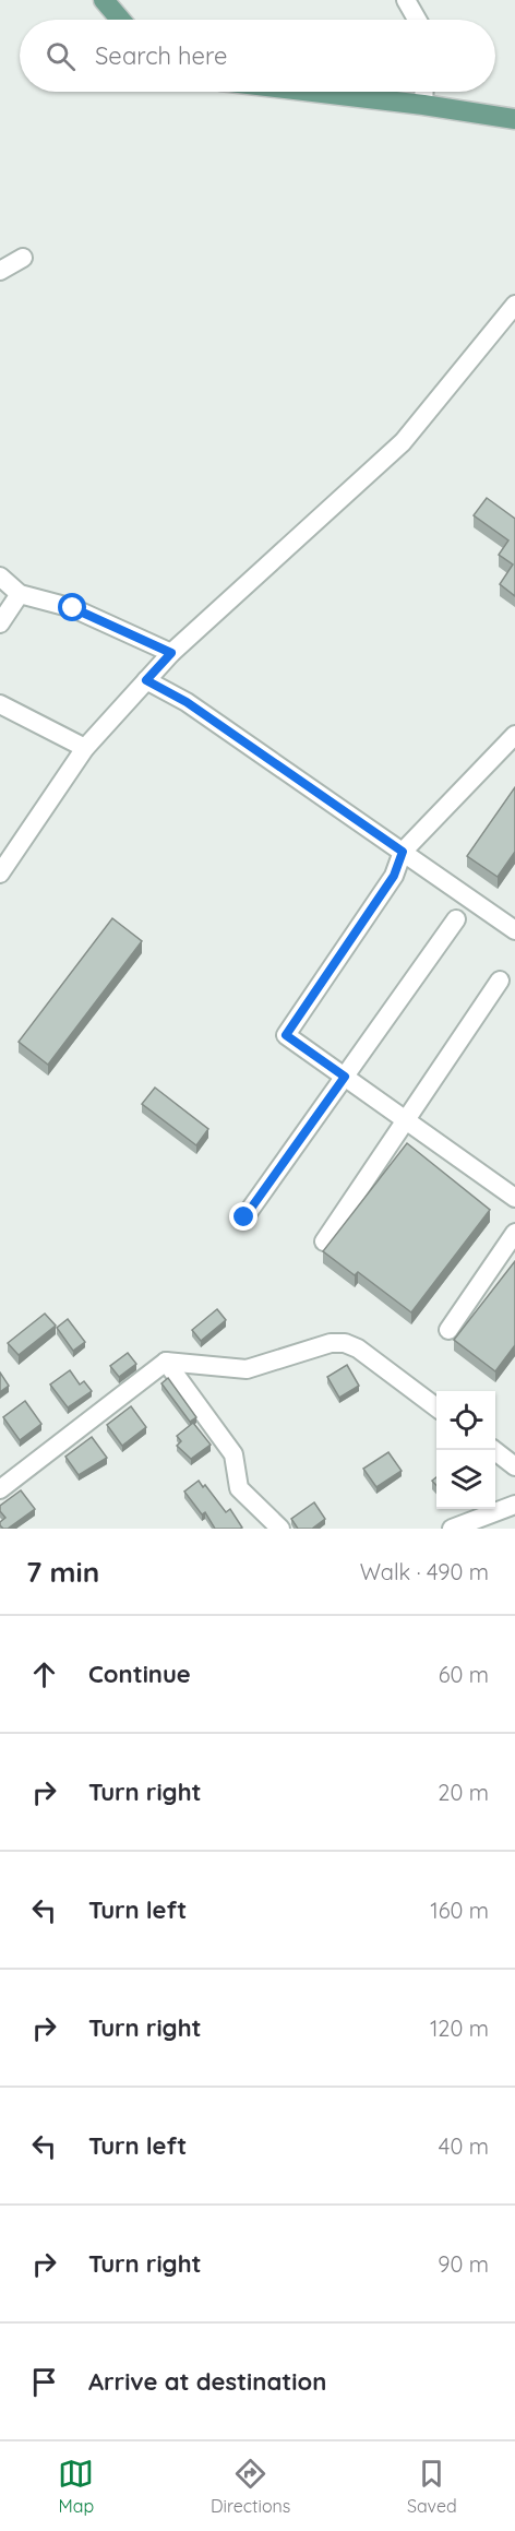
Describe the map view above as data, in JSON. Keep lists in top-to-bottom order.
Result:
{
  "page": {
    "search": "Search here",
    "heading": ["7 min", "Walk · 490 m"],
    "list": [
      ["Continue", "60 m"],
      ["Turn right", "20 m"],
      ["Turn left", "160 m"],
      ["Turn right", "120 m"],
      ["Turn left", "40 m"],
      ["Turn right", "90 m"],
      "Arrive at destination"
    ],
    "nav": ["Map", "Directions", "Saved"]
  }
}
